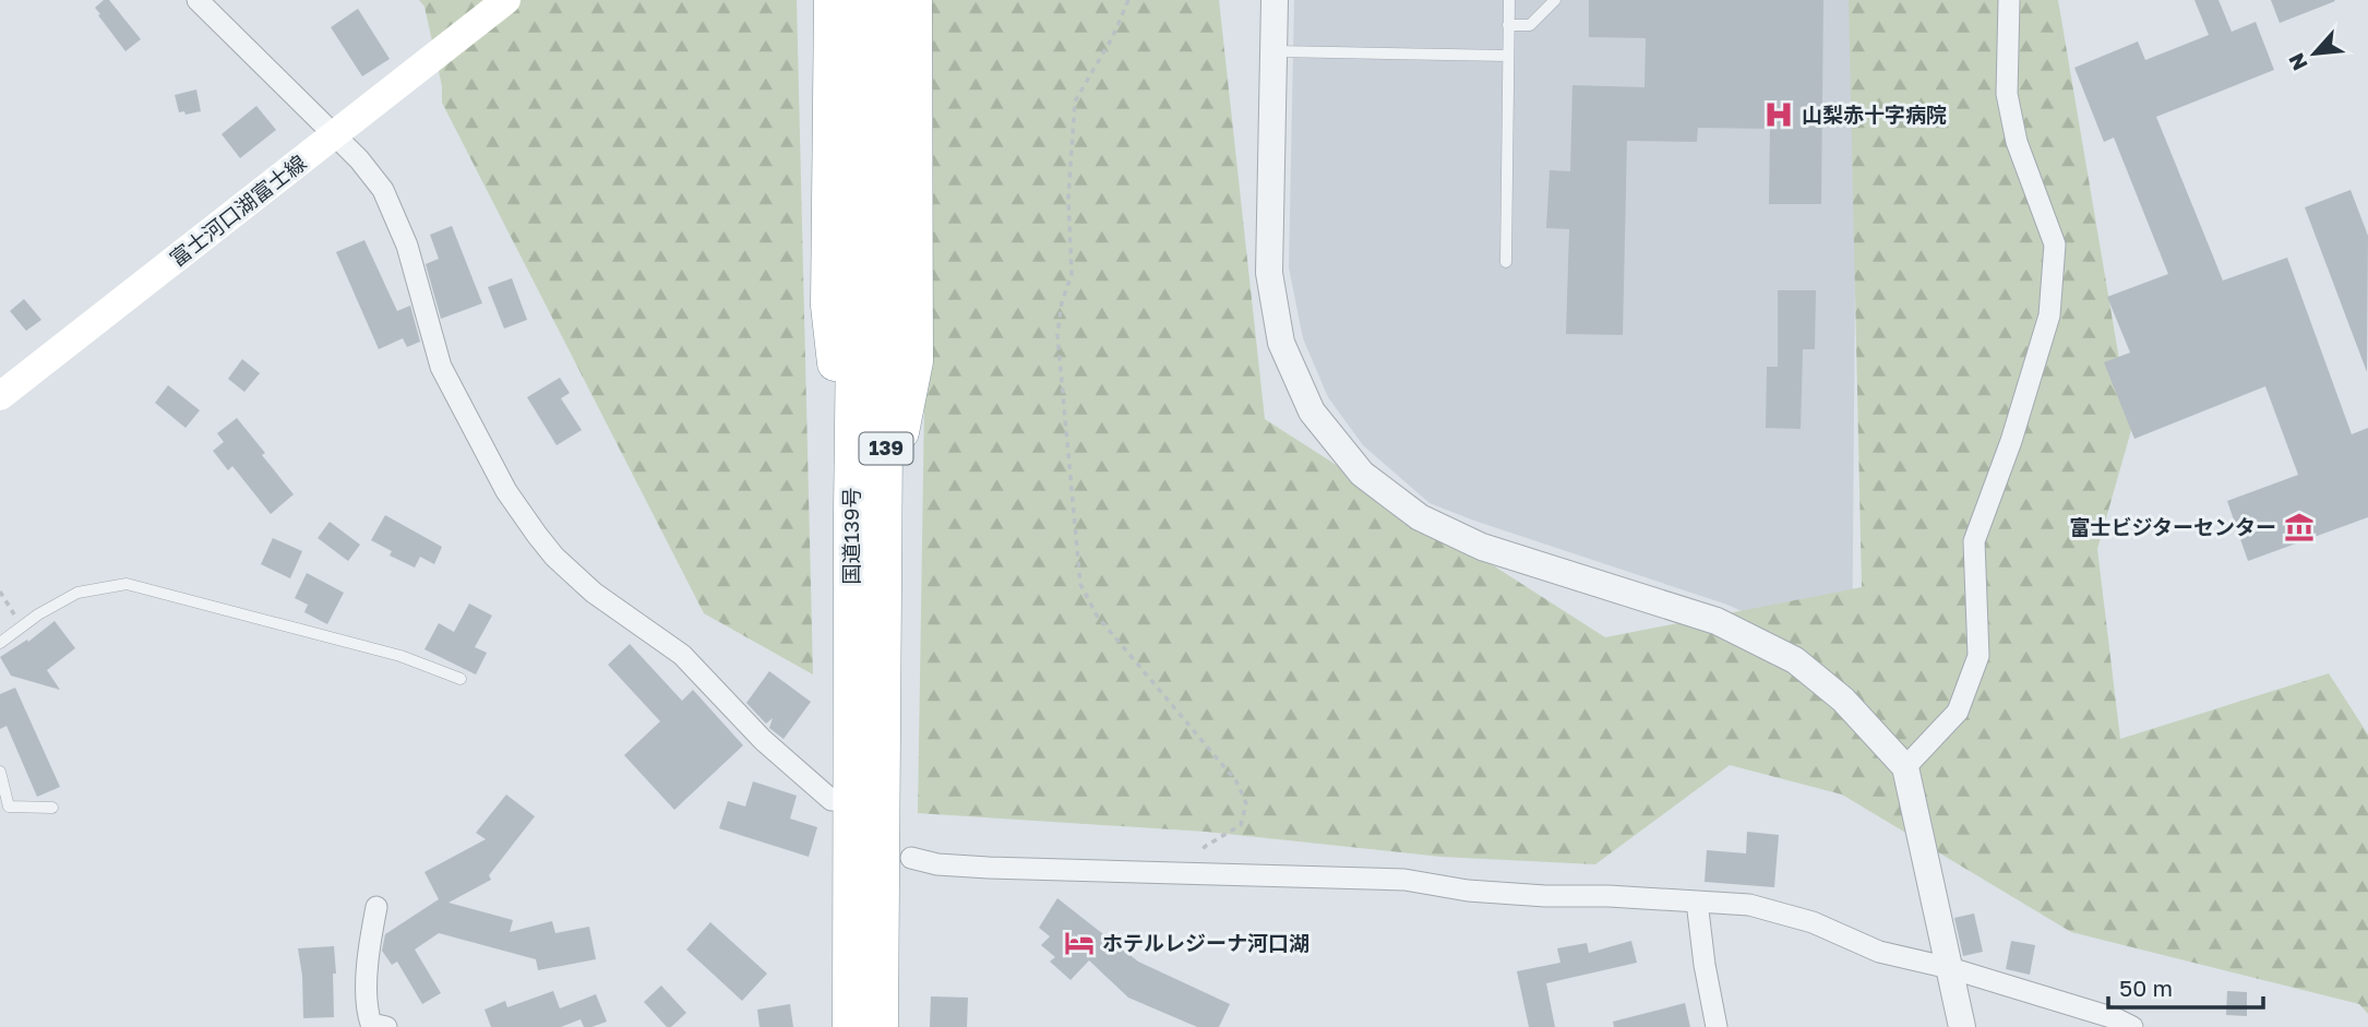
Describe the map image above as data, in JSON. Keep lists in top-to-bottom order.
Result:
{
  "streets": {
    "highway": ["139", "国道139号"],
    "main road": ["富士河口湖富士線"]
  },
  "places": {
    "hospital": ["山梨赤十字病院"],
    "museum": ["富士ビジターセンター"],
    "hotel": ["ホテルレジーナ河口湖"]
  },
  "scale_bar": "50 m",
  "north": "bottom left"
}
